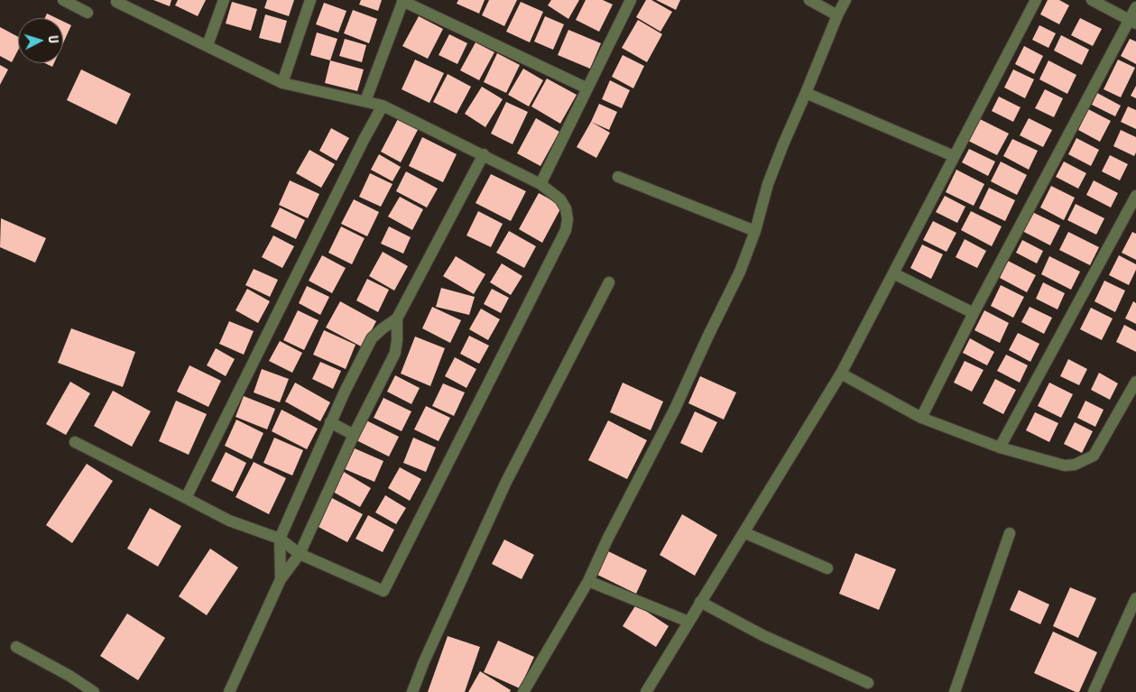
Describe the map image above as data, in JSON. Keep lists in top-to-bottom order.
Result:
{
  "north": "right"
}
